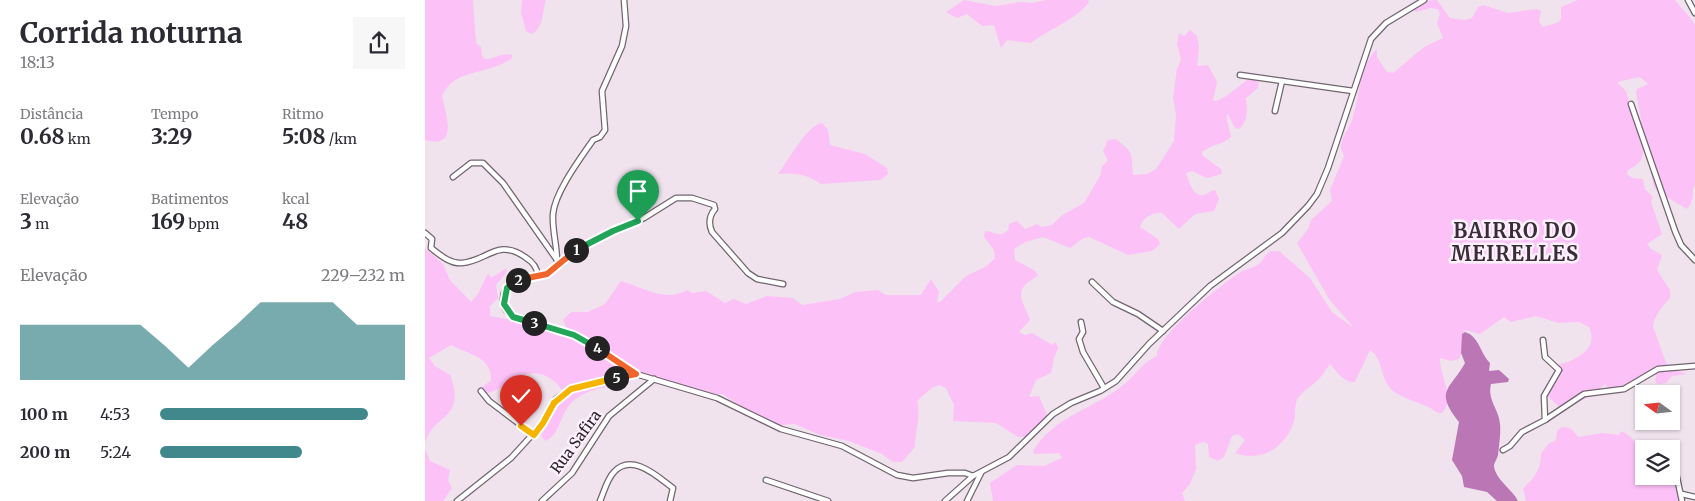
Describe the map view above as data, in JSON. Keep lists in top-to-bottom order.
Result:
{
  "streets": {
    "street": ["Rua Safira"]
  },
  "districts": ["BAIRRO DO MEIRELLES"],
  "north": "left",
  "page": {
    "heading": ["Corrida noturna", "18:13"],
    "stats": [
      ["Distância", "0.68 km"],
      ["Tempo", "3:29"],
      ["Ritmo", "5:08 /km"],
      ["Elevação", "3 m"],
      ["Batimentos", "169 bpm"],
      ["kcal", "48"]
    ],
    "pins": [
      "1",
      "2",
      "3",
      "4",
      "5"
    ],
    "chart": ["Elevação", "229–232 m"],
    "list": [
      {
        "name": "100 m",
        "note": "4:53"
      },
      {
        "name": "200 m",
        "note": "5:24"
      }
    ]
  }
}
